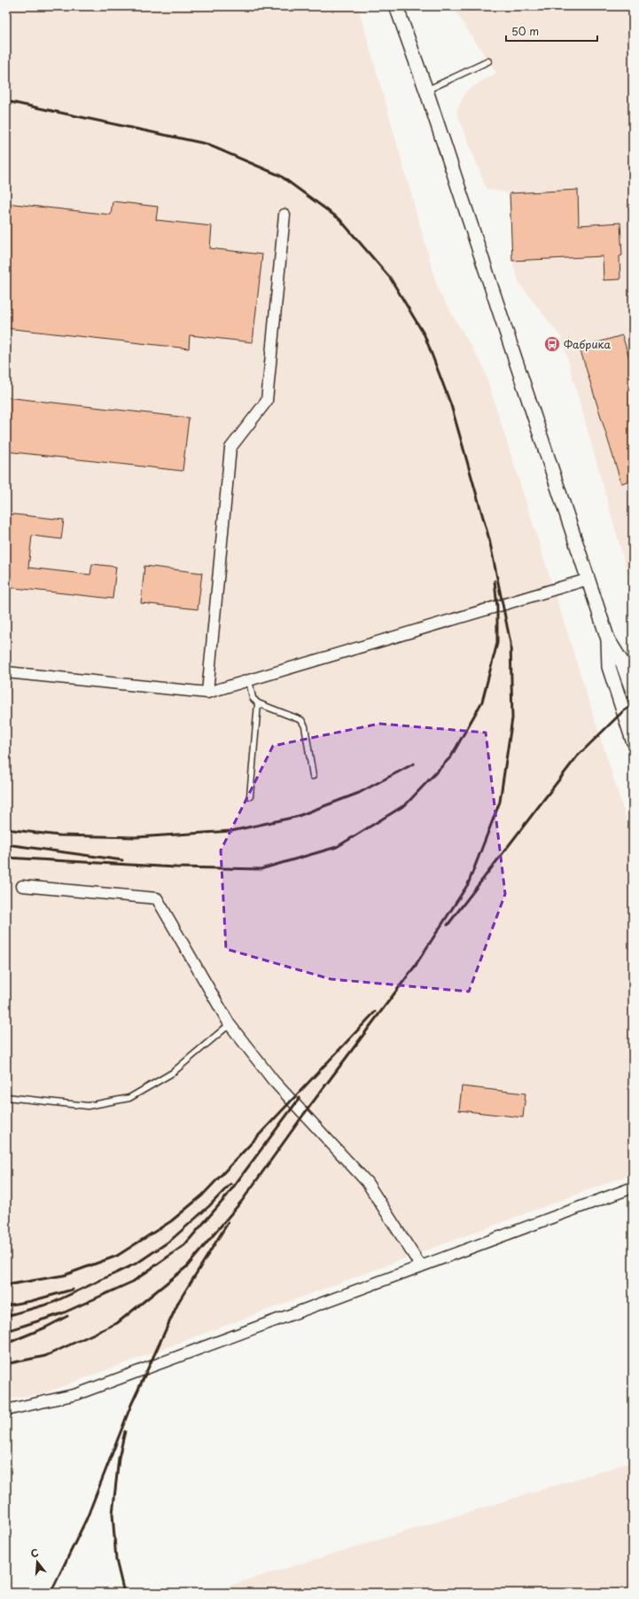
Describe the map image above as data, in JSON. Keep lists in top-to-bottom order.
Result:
{
  "places": {
    "bus stop": ["Фабрика"]
  },
  "scale_bar": "50 m",
  "north": "top"
}
